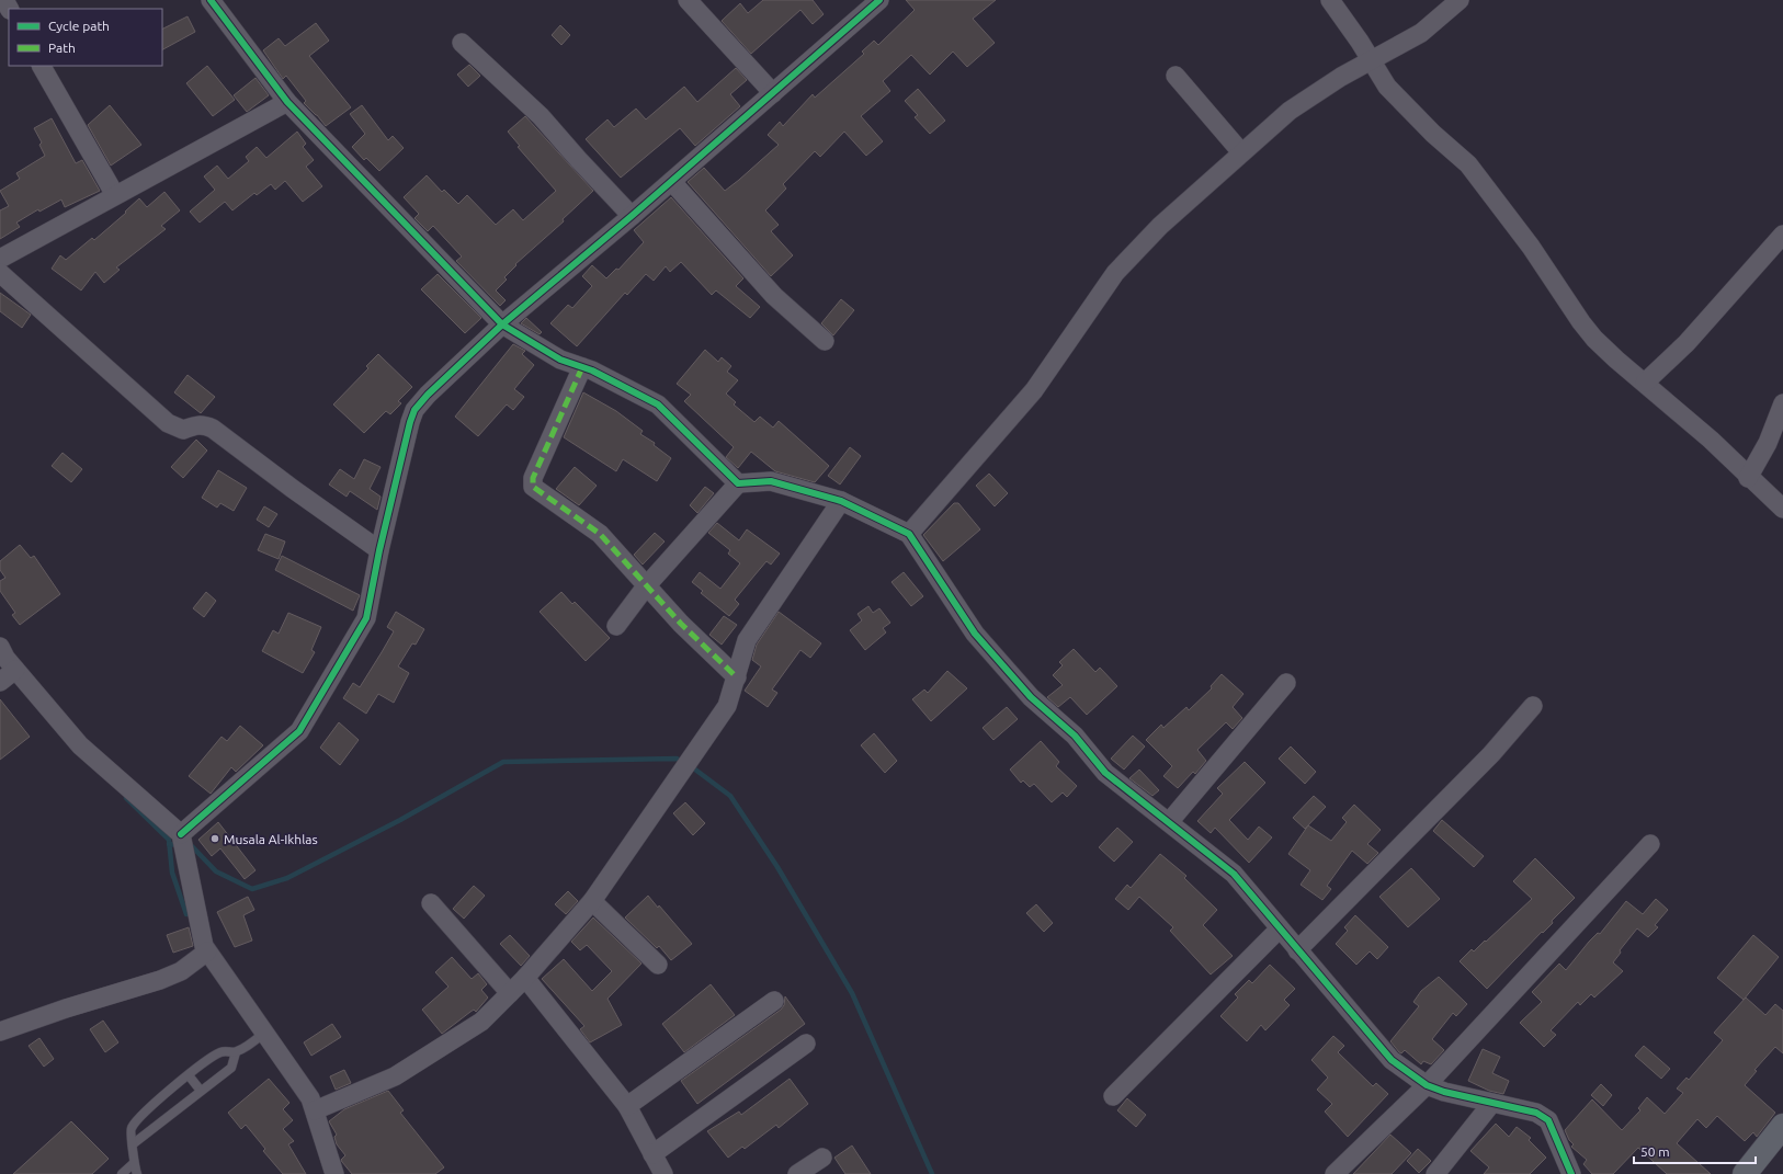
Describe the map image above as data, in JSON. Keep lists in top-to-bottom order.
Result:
{
  "places": ["Musala Al-Ikhlas"],
  "legend": ["Cycle path", "Path"],
  "scale_bar": "50 m"
}
